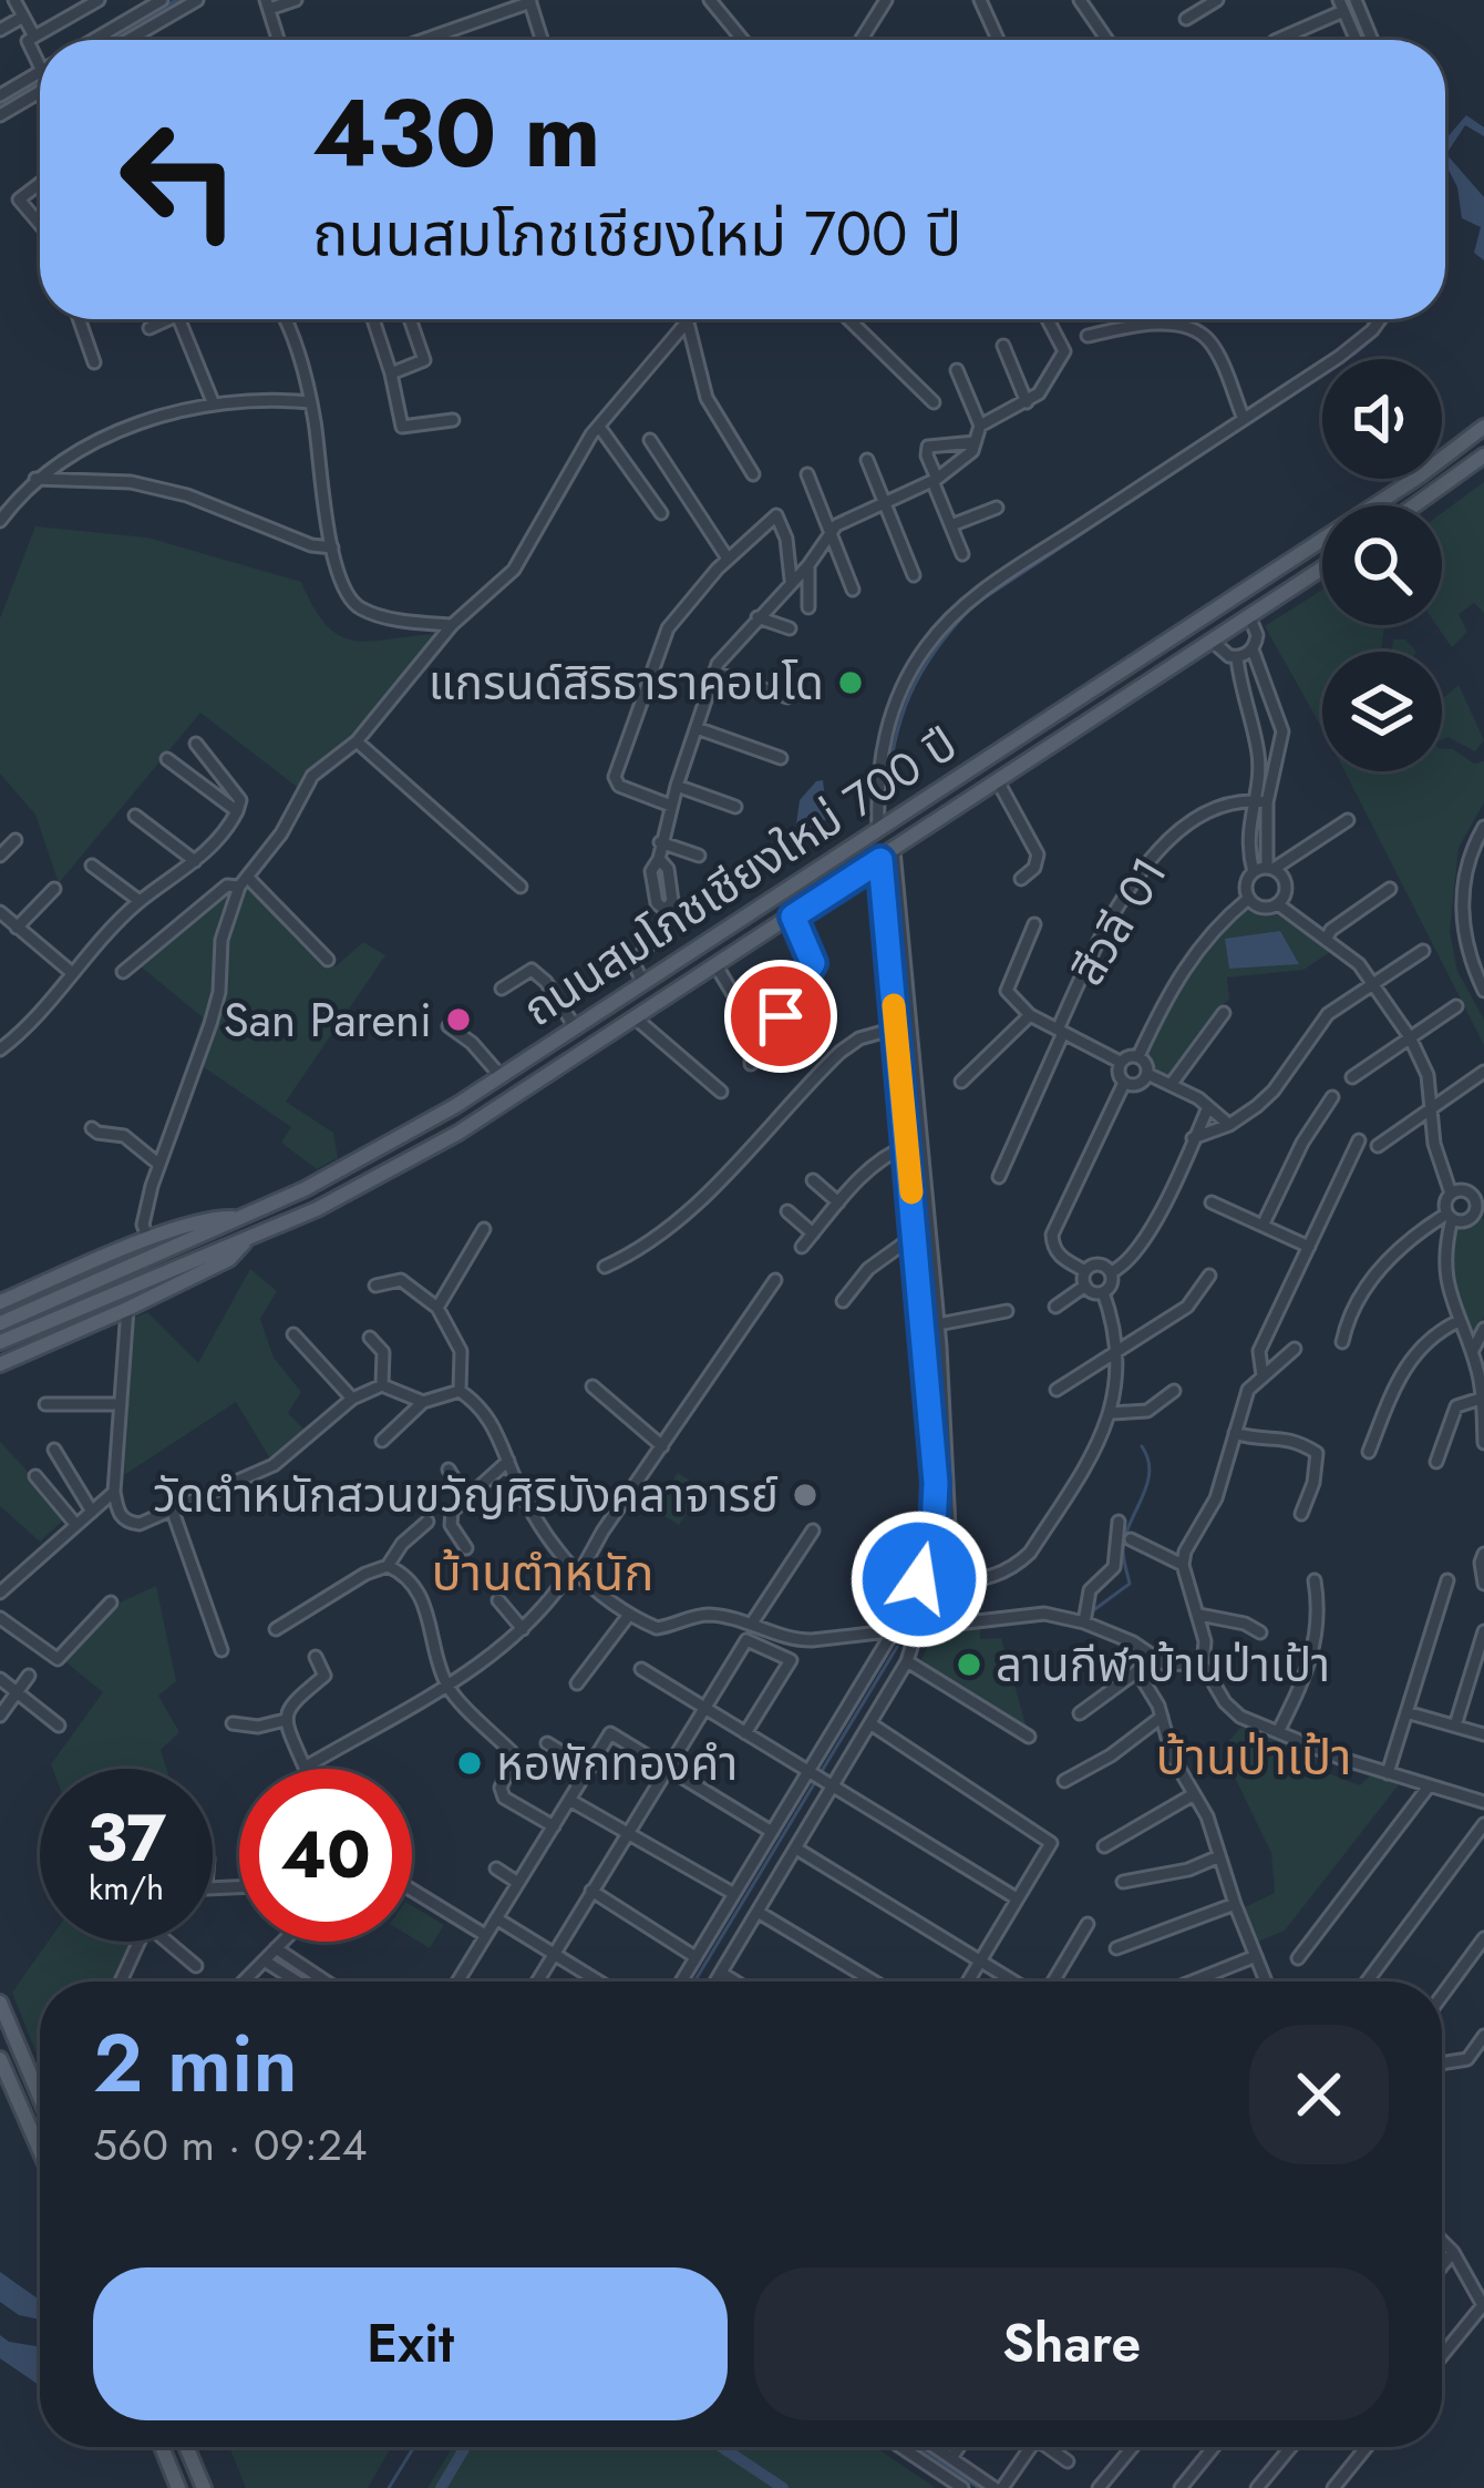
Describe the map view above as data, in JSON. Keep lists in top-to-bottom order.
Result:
{
  "streets": {
    "main road": ["ถนนสมโภชเชียงใหม่ 700 ปี"],
    "street": ["สีวลี 01"]
  },
  "districts": ["บ้านตำหนัก", "บ้านป่าเป้า"],
  "places": [
    "แกรนด์สิริธาราคอนโด",
    "San Pareni",
    "วัดตำหนักสวนขวัญศิริมังคลาจารย์",
    "ลานกีฬาบ้านป่าเป้า",
    "หอพักทองคำ"
  ],
  "page": {
    "turn": ["430 m", "ถนนสมโภชเชียงใหม่ 700 ปี"],
    "speed": "37 km/h",
    "limit": "40",
    "heading": ["2 min", "560 m · 09:24"],
    "buttons": ["Exit", "Share"]
  }
}
